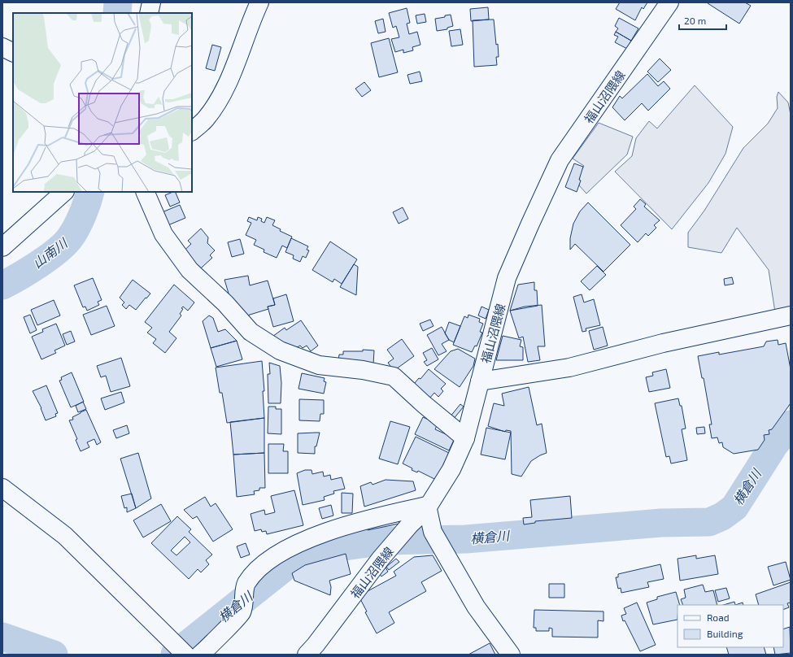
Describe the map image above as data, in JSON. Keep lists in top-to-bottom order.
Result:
{
  "streets": {
    "street": ["福山沼隈線"]
  },
  "water": ["山南川", "横倉川"],
  "legend": ["Road", "Building"],
  "scale_bar": "20 m"
}
